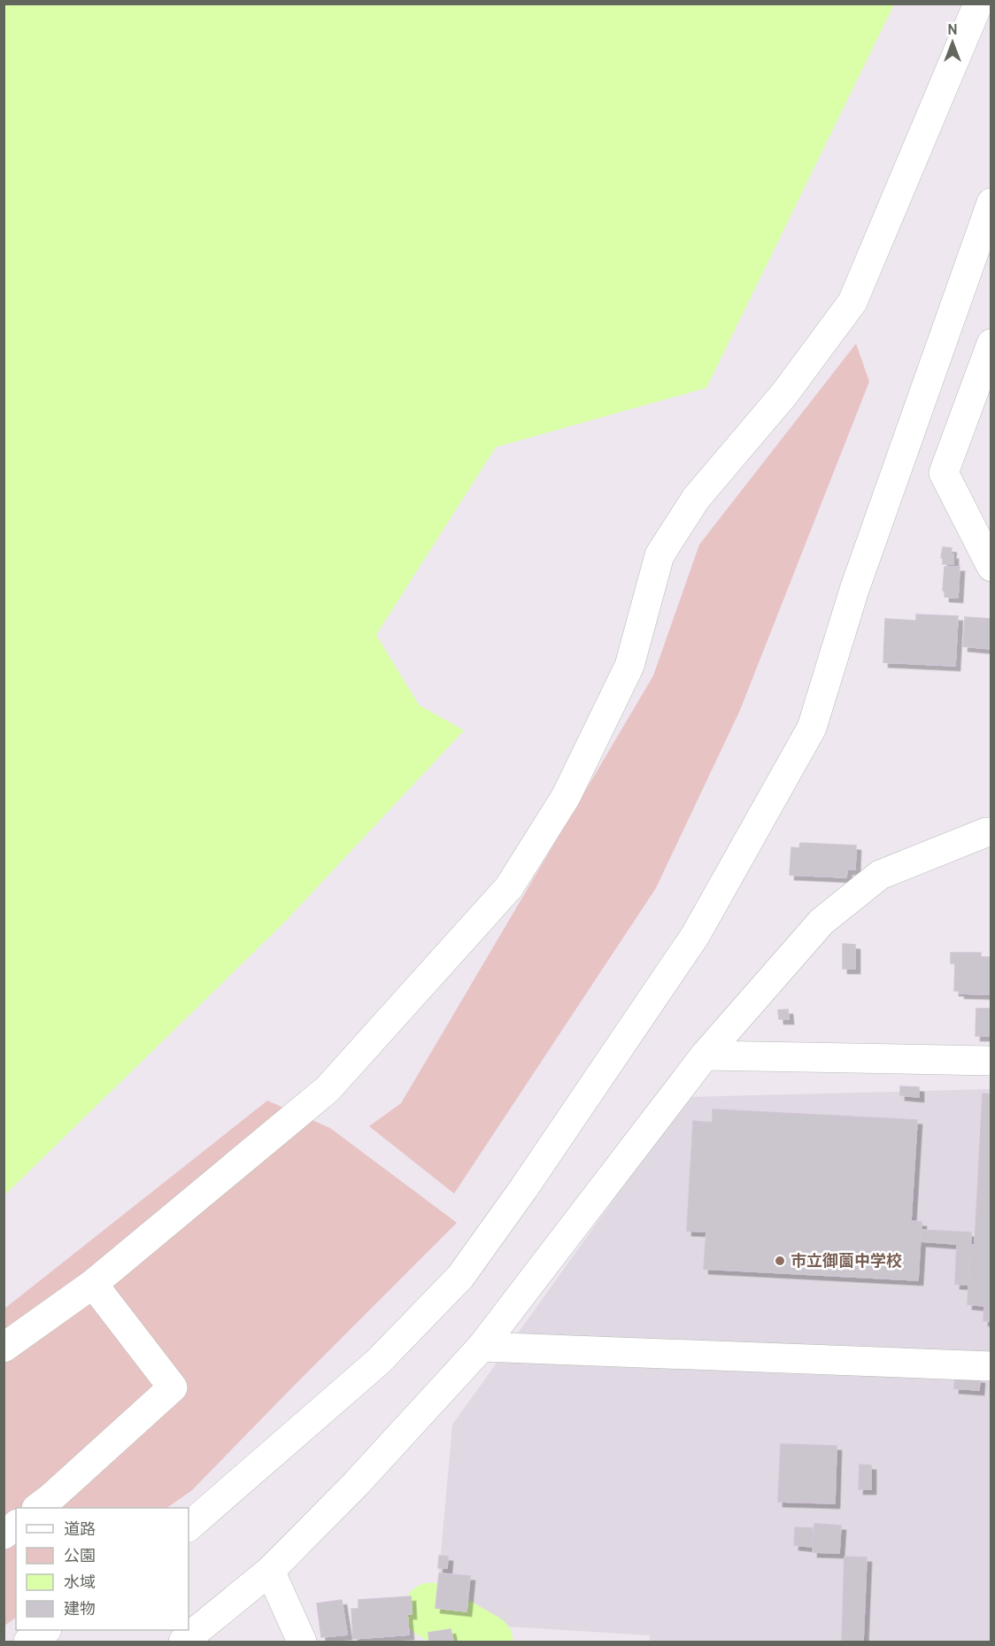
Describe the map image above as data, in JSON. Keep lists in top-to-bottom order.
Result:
{
  "places": ["市立御薗中学校"],
  "legend": [
    "道路",
    "公園",
    "水域",
    "建物"
  ],
  "north": "top"
}
